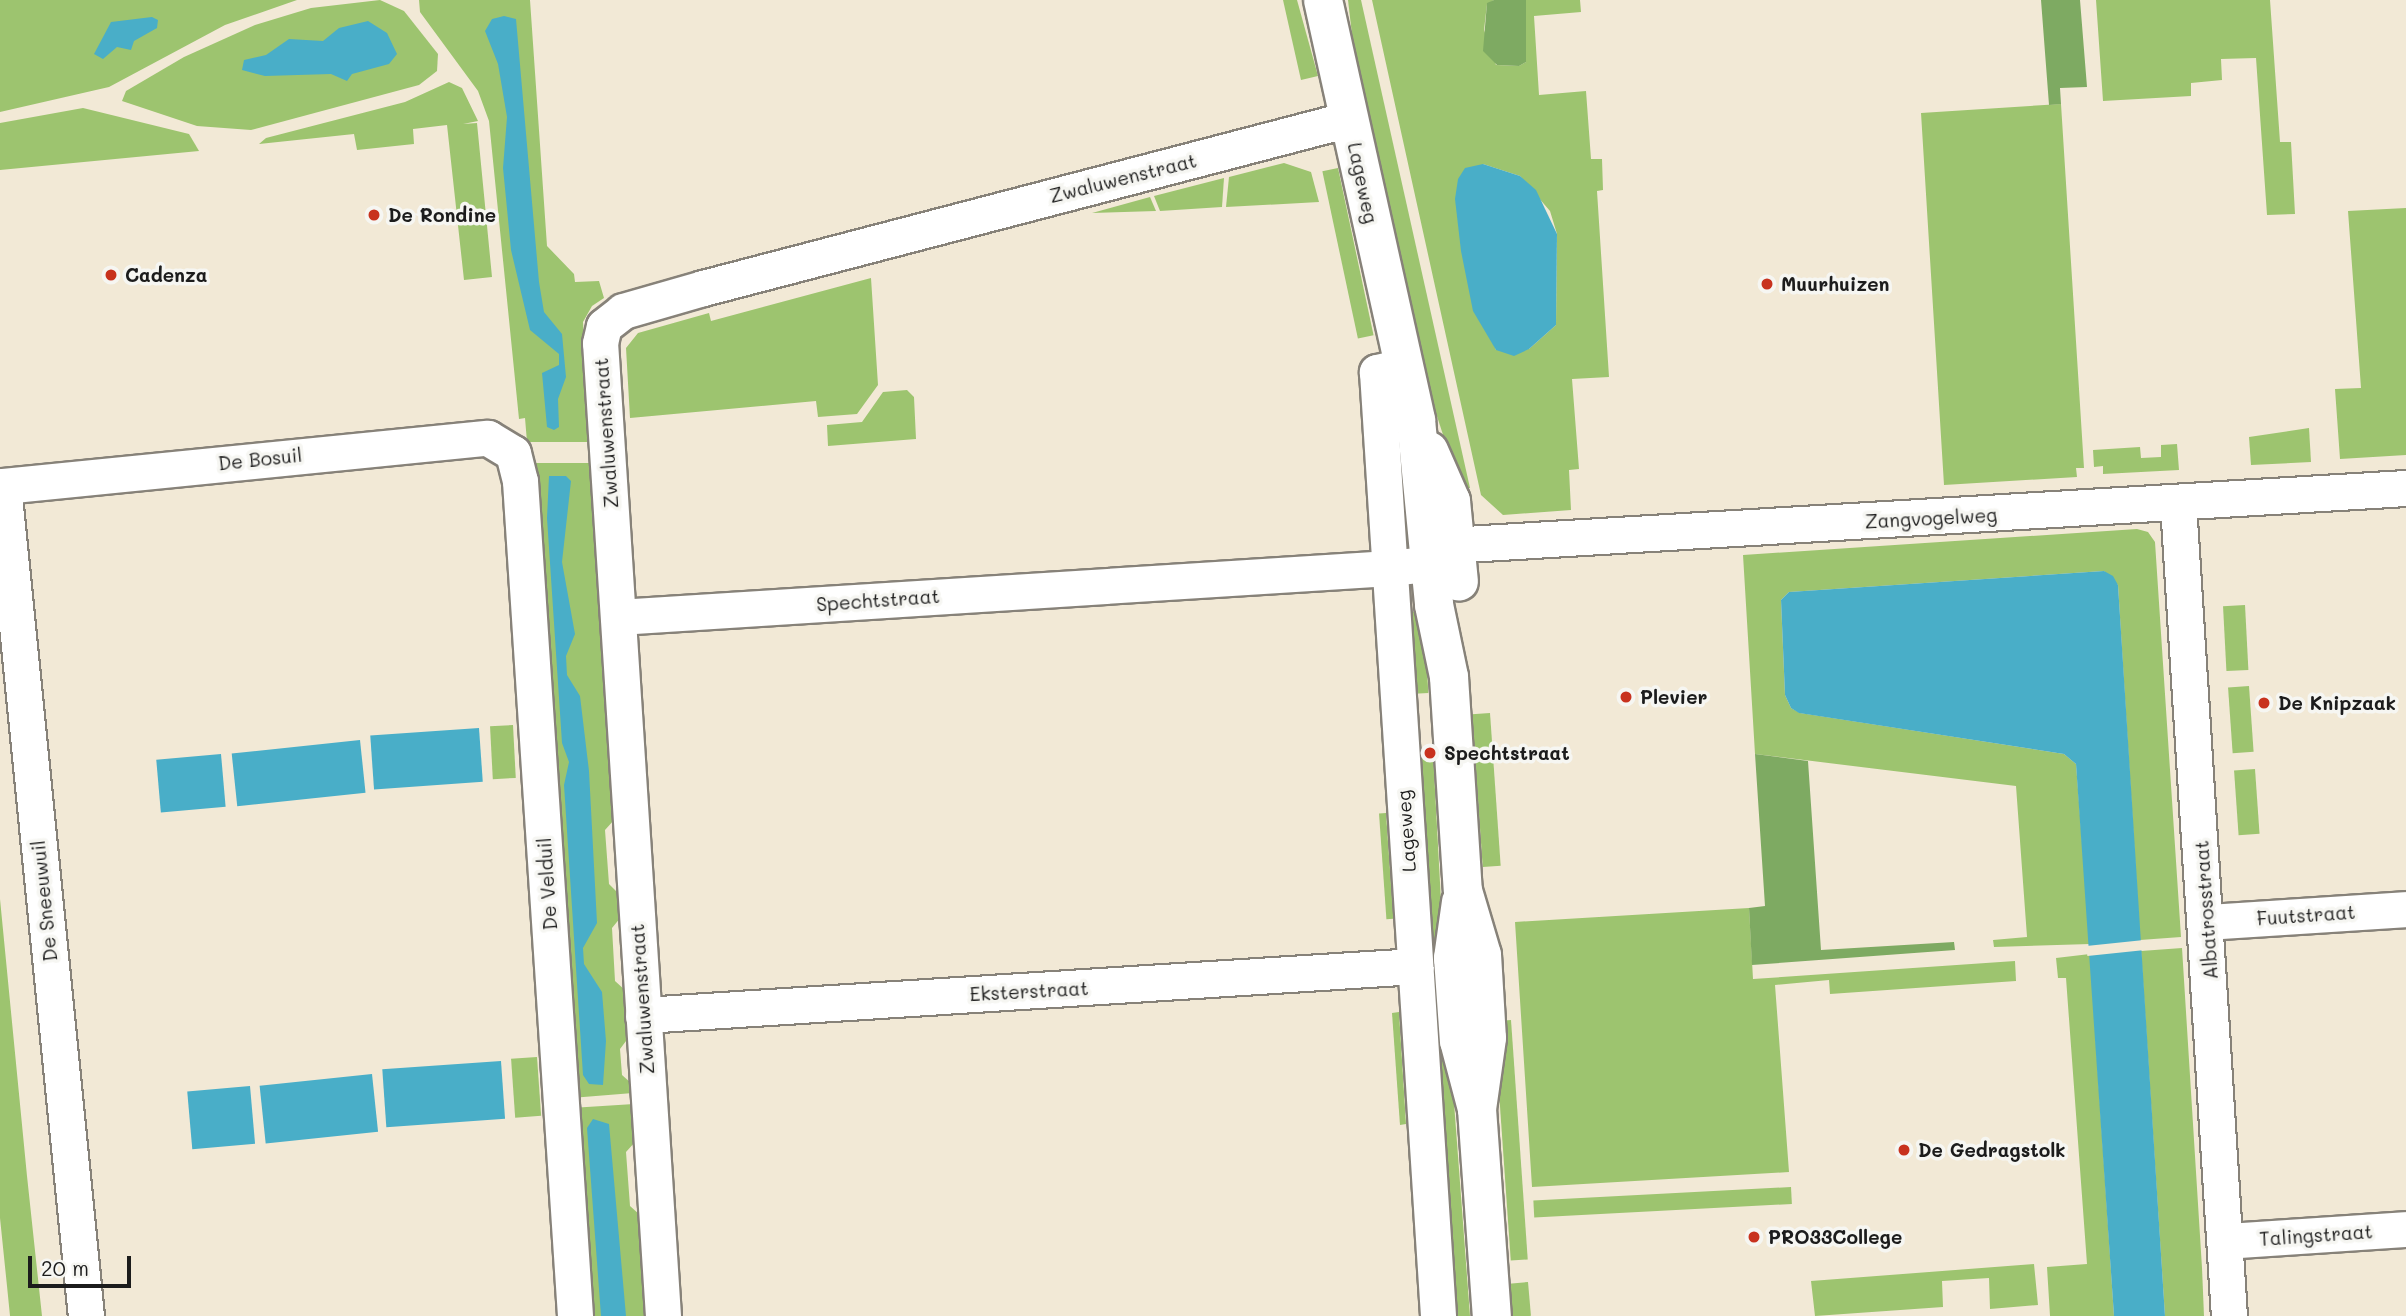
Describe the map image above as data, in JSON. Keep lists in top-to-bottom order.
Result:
{
  "streets": {
    "street": [
      "Zwaluwenstraat",
      "Lageweg",
      "De Bosuil",
      "Zangvogelweg",
      "Spechtstraat",
      "De Velduil",
      "De Sneeuwuil",
      "Albatrosstraat",
      "Fuutstraat",
      "Eksterstraat",
      "Talingstraat"
    ]
  },
  "crossings": [
    ["Zwaluwenstraat", "Lageweg"],
    ["Zwaluwenstraat", "Spechtstraat"],
    ["Zwaluwenstraat", "Eksterstraat"],
    ["Lageweg", "Zangvogelweg"],
    ["Lageweg", "Spechtstraat"],
    ["Lageweg", "Eksterstraat"],
    ["De Bosuil", "De Velduil"],
    ["De Bosuil", "De Sneeuwuil"],
    ["Zangvogelweg", "Spechtstraat"],
    ["Zangvogelweg", "Albatrosstraat"],
    ["Albatrosstraat", "Fuutstraat"],
    ["Albatrosstraat", "Talingstraat"]
  ],
  "places": [
    "De Rondine",
    "Cadenza",
    "Muurhuizen",
    "Plevier",
    "De Knipzaak",
    "Spechtstraat",
    "De Gedragstolk",
    "PRO33College"
  ],
  "scale_bar": "20 m"
}
